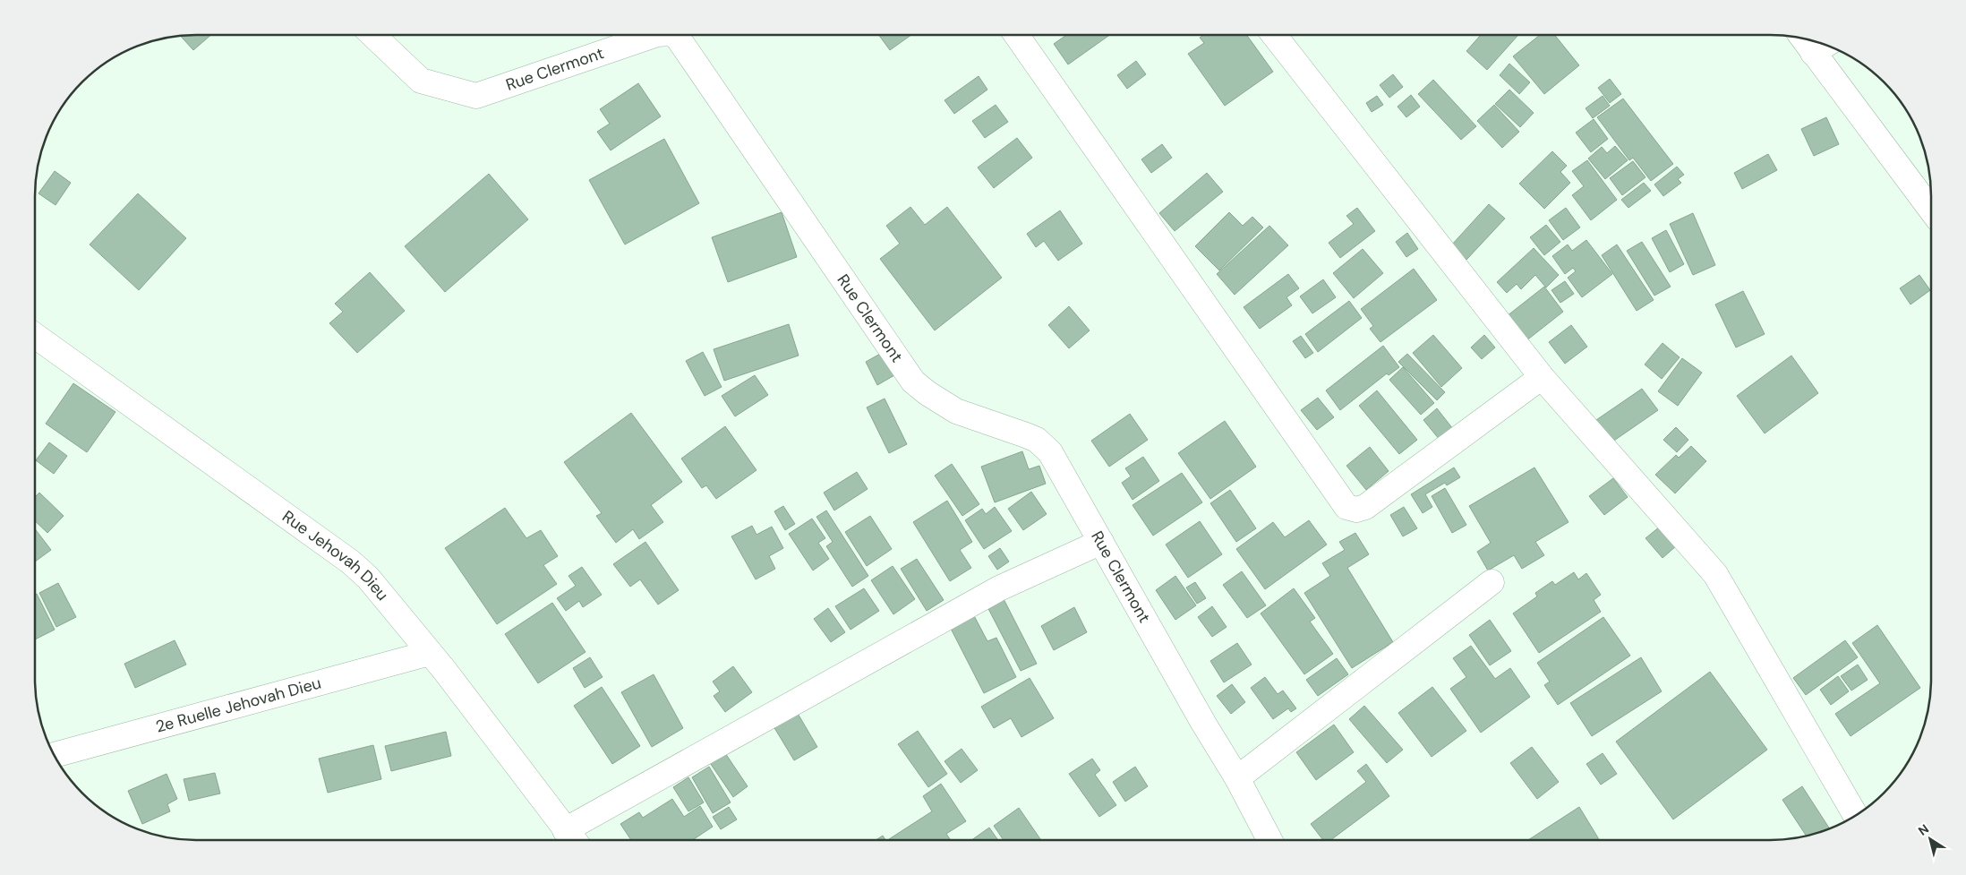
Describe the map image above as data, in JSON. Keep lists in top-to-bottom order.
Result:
{
  "streets": {
    "street": ["Rue Clermont", "Rue Jehovah Dieu", "2e Ruelle Jehovah Dieu"]
  },
  "crossings": [
    ["Rue Jehovah Dieu", "2e Ruelle Jehovah Dieu"]
  ],
  "north": "top left"
}
